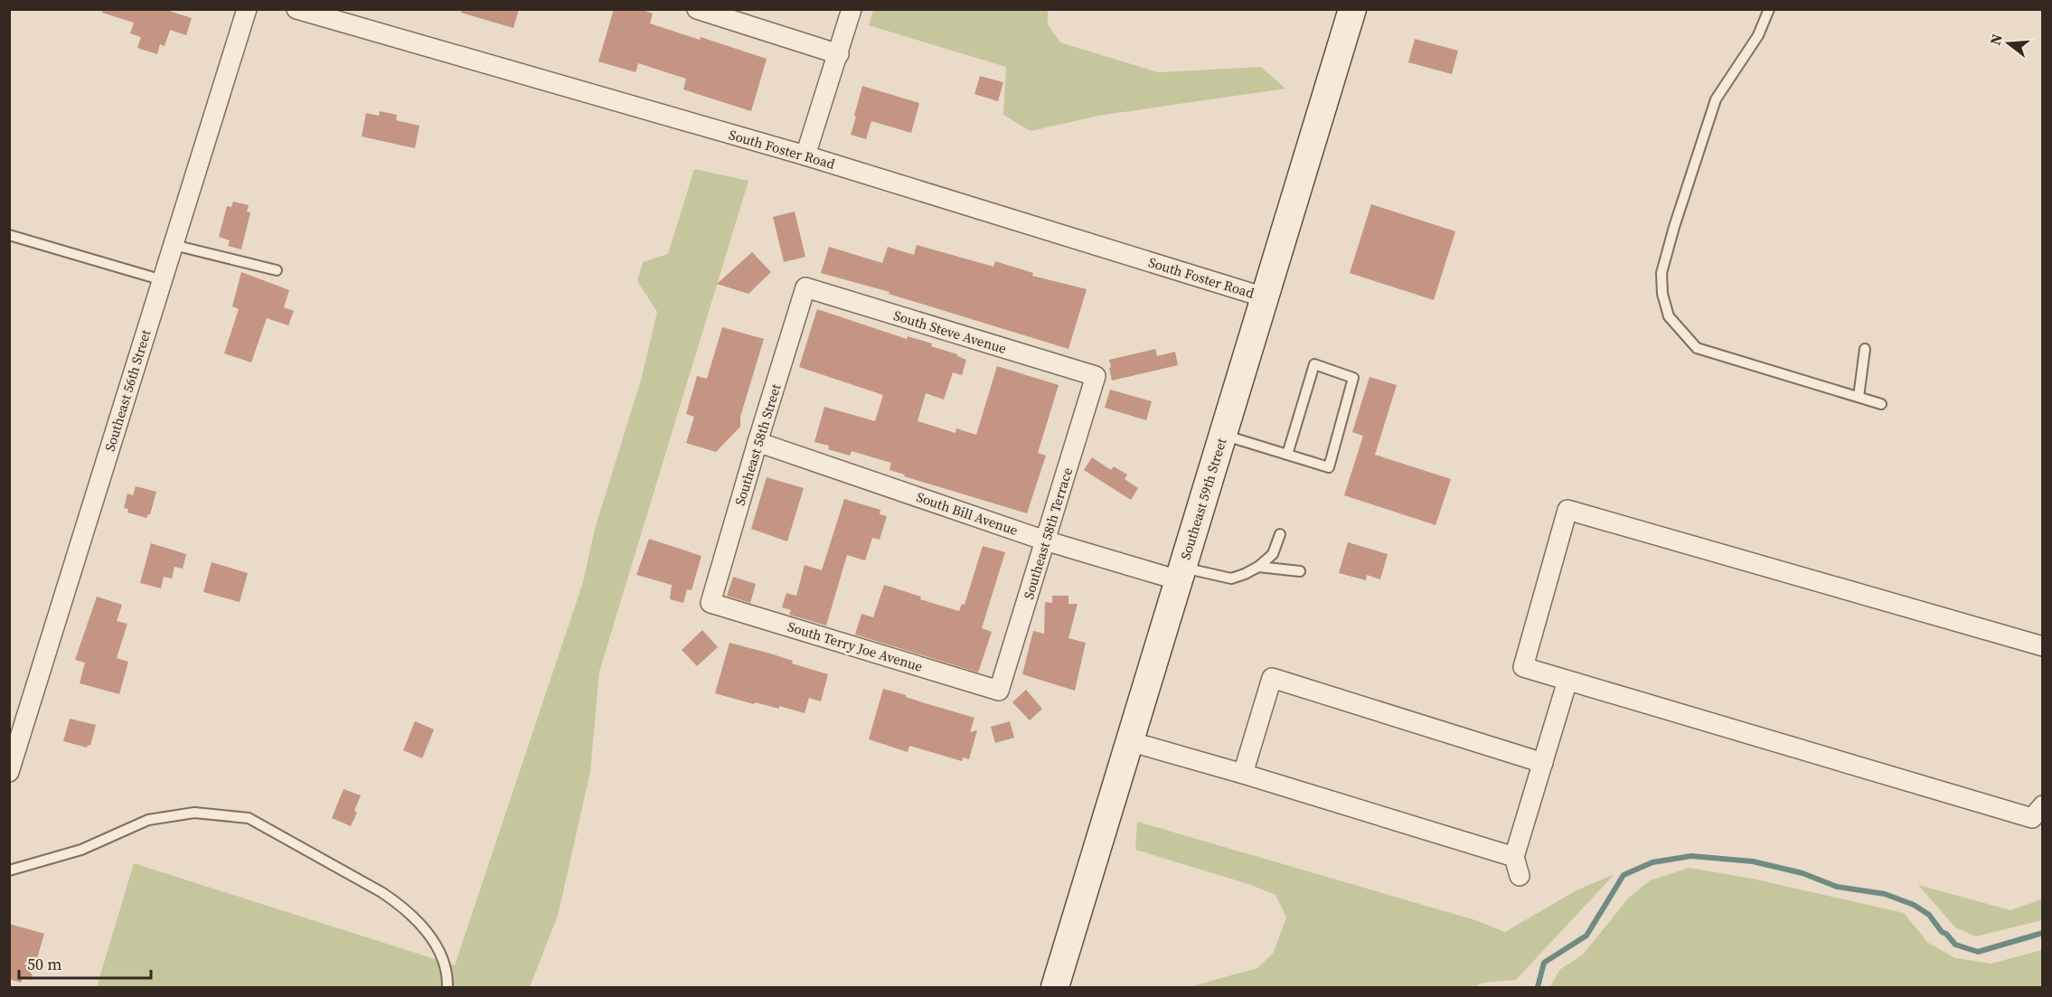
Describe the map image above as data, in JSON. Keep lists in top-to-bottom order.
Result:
{
  "streets": {
    "main road": ["Southeast 59th Street"],
    "street": [
      "South Foster Road",
      "South Steve Avenue",
      "Southeast 56th Street",
      "Southeast 58th Street",
      "South Bill Avenue",
      "Southeast 58th Terrace",
      "South Terry Joe Avenue"
    ]
  },
  "crossings": [
    ["South Foster Road", "Southeast 59th Street"],
    ["South Steve Avenue", "Southeast 58th Street"],
    ["South Steve Avenue", "Southeast 58th Terrace"],
    ["Southeast 58th Street", "South Bill Avenue"],
    ["Southeast 58th Street", "South Terry Joe Avenue"],
    ["Southeast 59th Street", "South Bill Avenue"],
    ["South Bill Avenue", "Southeast 58th Terrace"],
    ["Southeast 58th Terrace", "South Terry Joe Avenue"]
  ],
  "scale_bar": "50 m",
  "north": "left"
}
